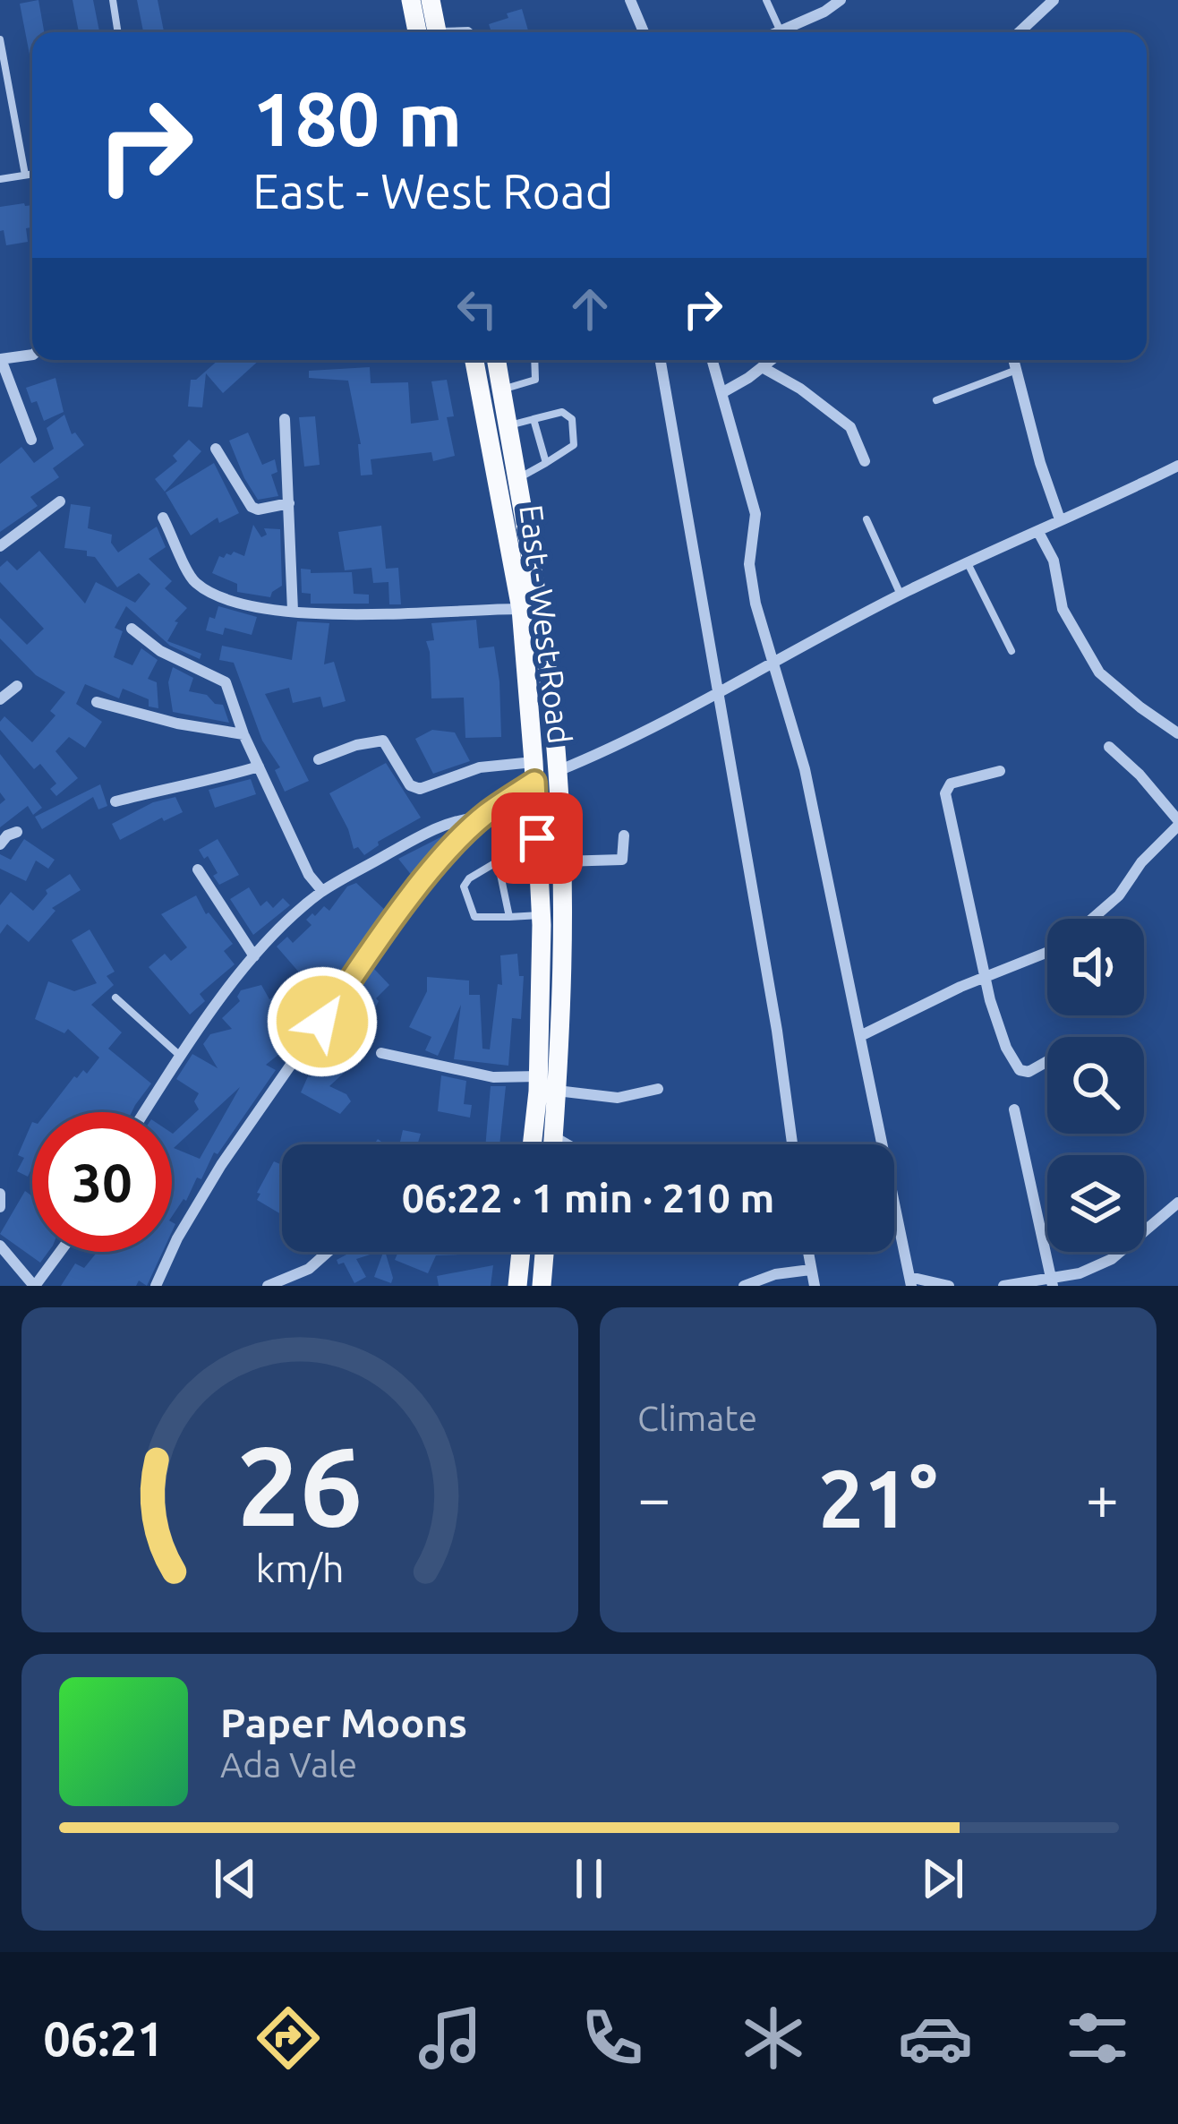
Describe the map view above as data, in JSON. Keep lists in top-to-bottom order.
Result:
{
  "streets": {
    "main road": ["East - West Road"]
  },
  "page": {
    "turn": ["180 m", "East - West Road"],
    "limit": "30",
    "trip": "06:22 · 1 min · 210 m",
    "tile": "Climate",
    "heat": ["−", "21°", "+"],
    "song": ["Paper Moons", "Ada Vale"],
    "tabs": "06:21",
    "gauge": ["26", "km/h"]
  }
}
